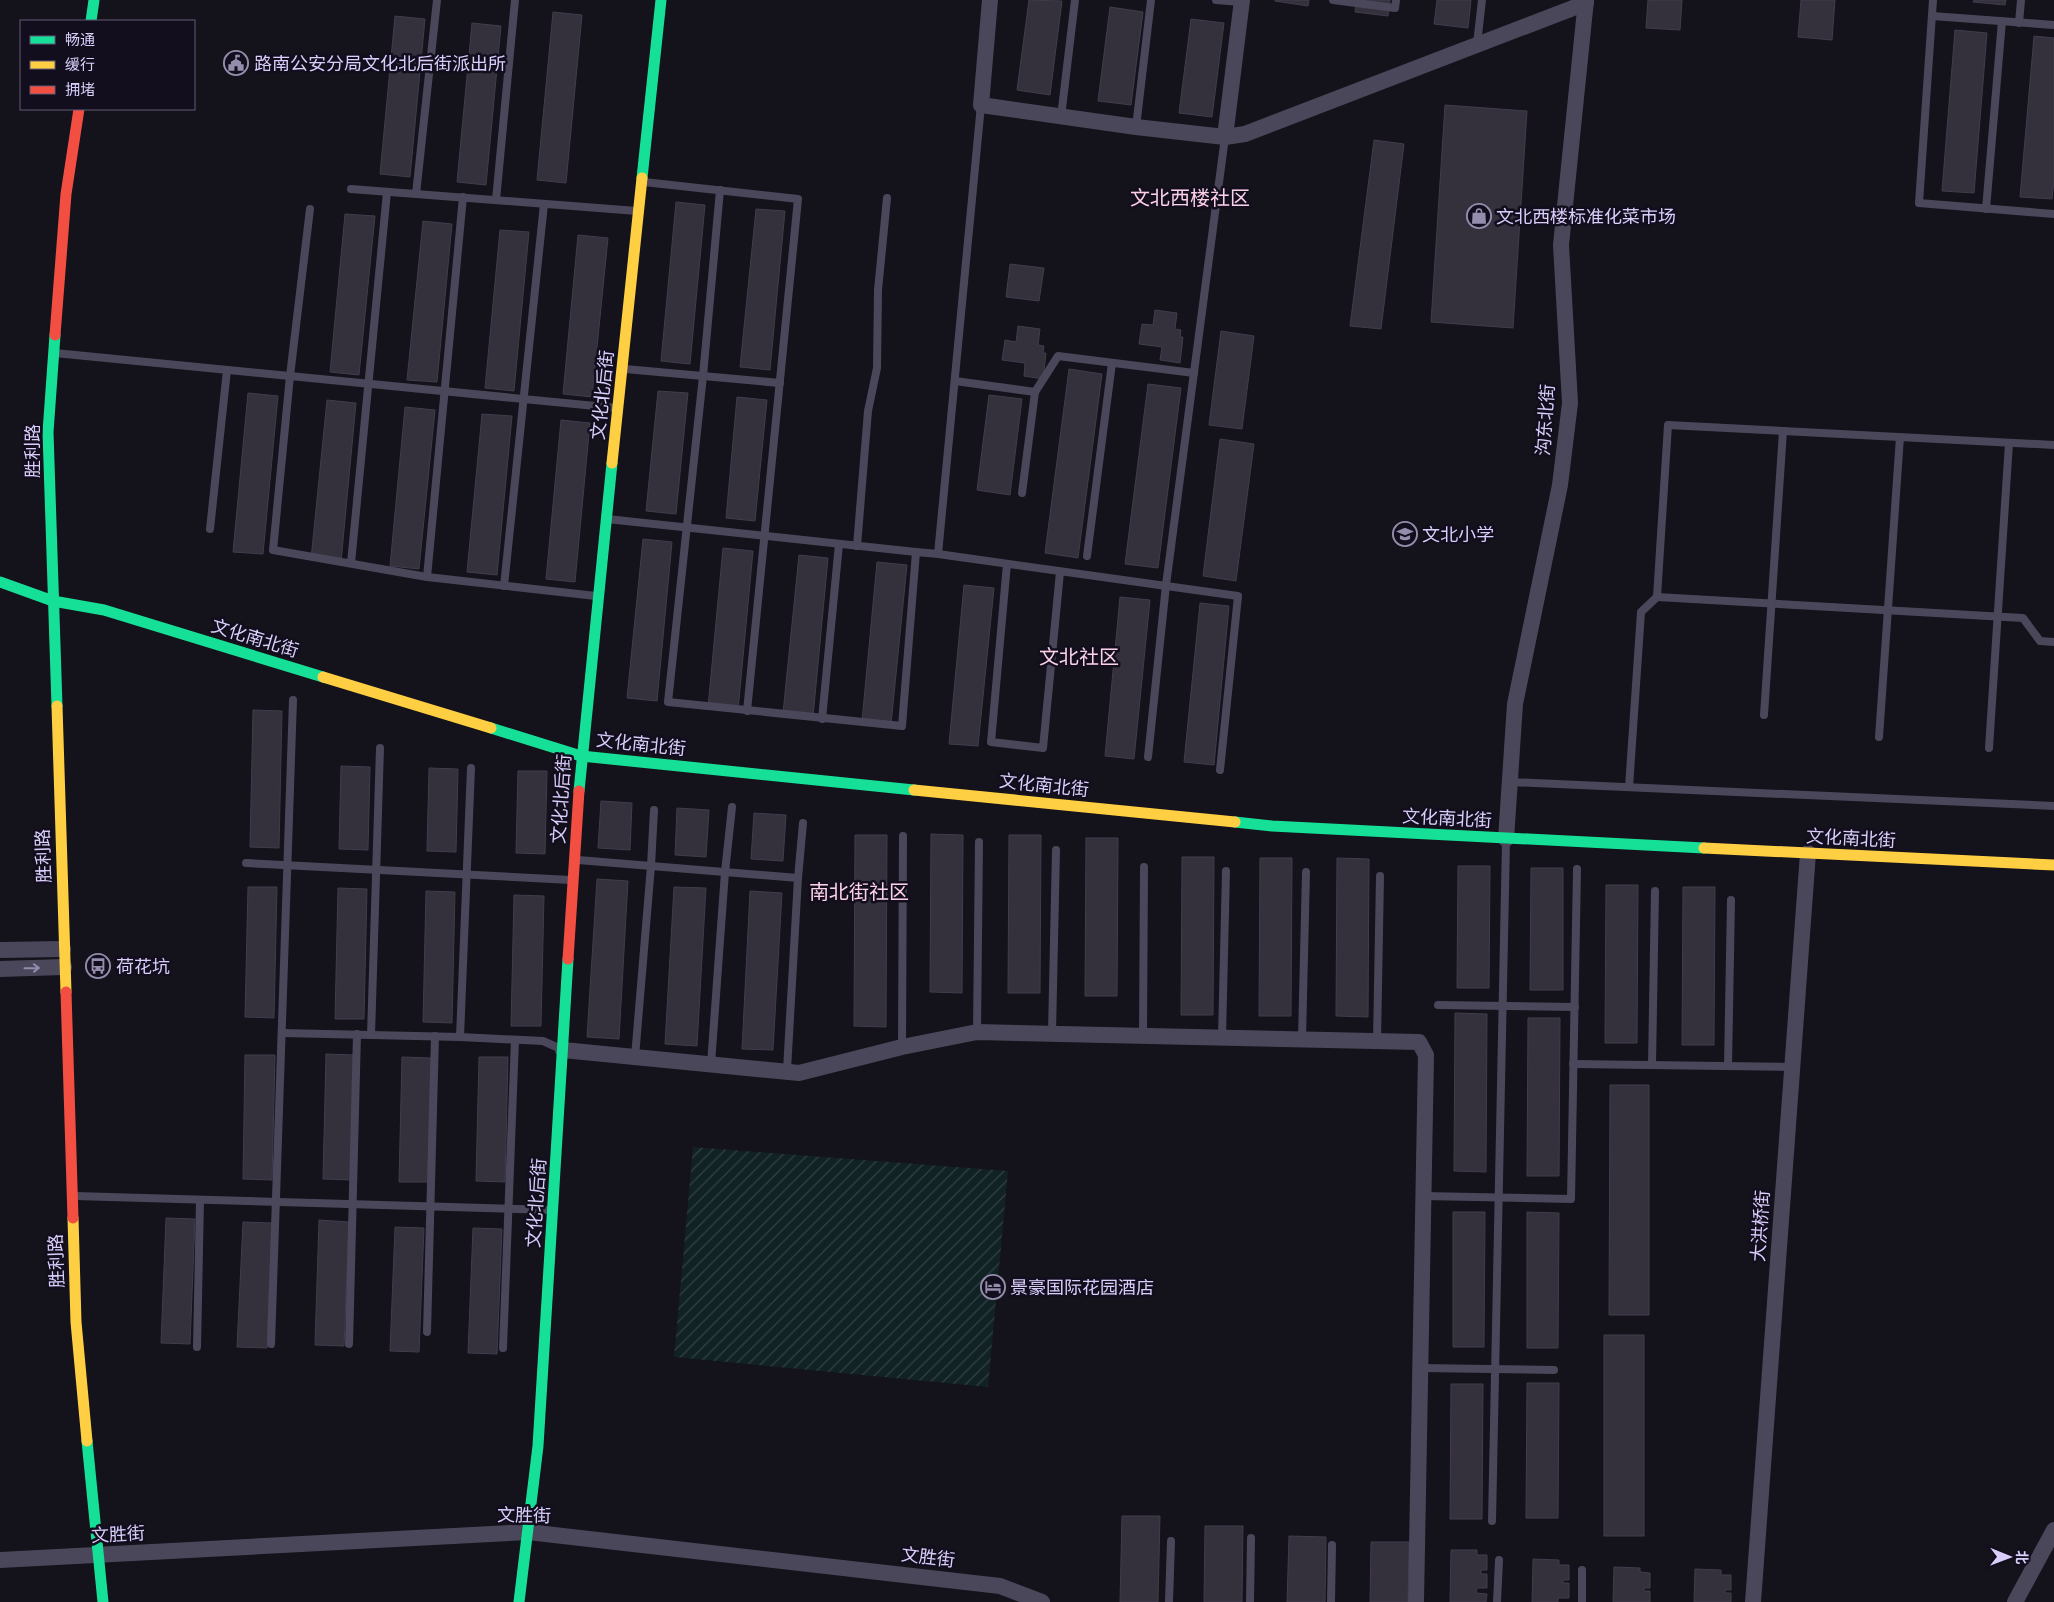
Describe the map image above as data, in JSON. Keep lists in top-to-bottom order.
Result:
{
  "streets": {
    "street": [
      "文化北后街",
      "沟东北街",
      "胜利路",
      "文化南北街",
      "大洪桥街",
      "文胜街"
    ]
  },
  "crossings": [
    ["文化北后街", "文化南北街"],
    ["文化北后街", "文胜街"],
    ["沟东北街", "文化南北街"],
    ["胜利路", "文化南北街"],
    ["胜利路", "文胜街"],
    ["文化南北街", "大洪桥街"]
  ],
  "districts": ["文北西楼社区", "文北社区", "南北街社区"],
  "places": {
    "public building": ["路南公安分局文化北后街派出所"],
    "shop": ["文北西楼标准化菜市场"],
    "school or university": ["文北小学"],
    "bus stop": ["荷花坑"],
    "hotel": ["景豪国际花园酒店"]
  },
  "legend": ["畅通", "缓行", "拥堵"],
  "north": "right"
}
